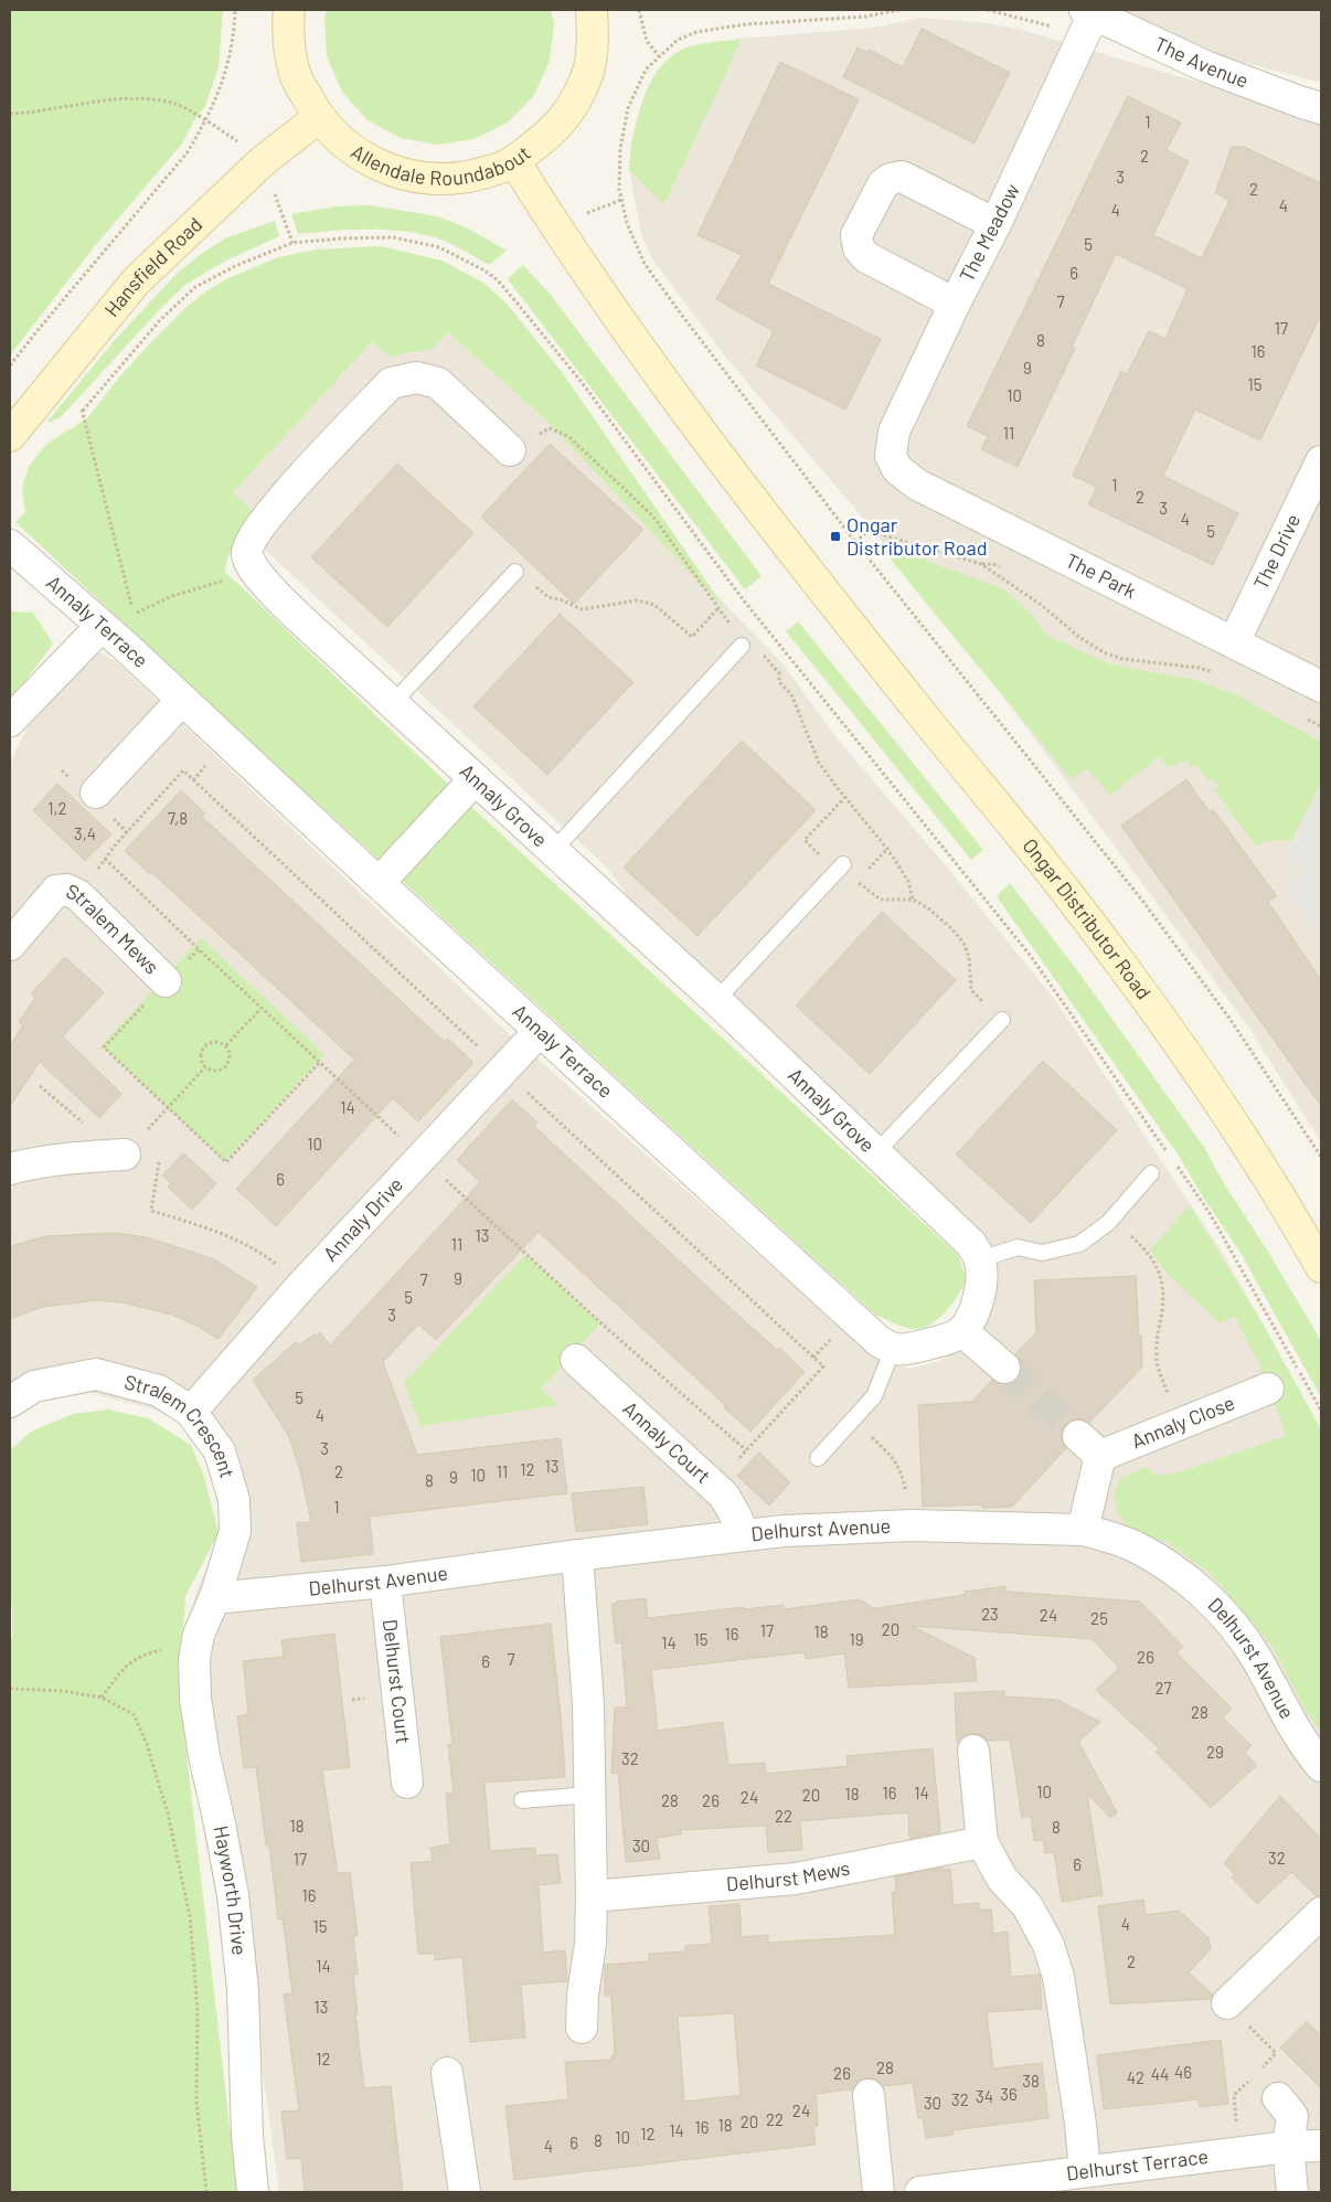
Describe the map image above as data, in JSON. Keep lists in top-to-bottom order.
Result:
{
  "streets": {
    "street": [
      "The Avenue",
      "Allendale Roundabout",
      "The Meadow",
      "Hansfield Road",
      "The Drive",
      "The Park",
      "Annaly Terrace",
      "Annaly Grove",
      "Ongar Distributor Road",
      "Stralem Mews",
      "Annaly Drive",
      "Annaly Close",
      "Stralem Crescent",
      "Annaly Court",
      "Delhurst Avenue",
      "Delhurst Court",
      "Delhurst Mews",
      "Hayworth Drive",
      "Delhurst Terrace"
    ]
  },
  "crossings": [
    ["The Avenue", "The Meadow"],
    ["Allendale Roundabout", "Hansfield Road"],
    ["Allendale Roundabout", "Ongar Distributor Road"],
    ["The Meadow", "The Park"],
    ["The Drive", "The Park"],
    ["Annaly Terrace", "Annaly Drive"],
    ["Annaly Drive", "Stralem Crescent"],
    ["Stralem Crescent", "Delhurst Avenue"],
    ["Stralem Crescent", "Hayworth Drive"],
    ["Annaly Court", "Delhurst Avenue"],
    ["Delhurst Avenue", "Delhurst Court"],
    ["Delhurst Avenue", "Hayworth Drive"]
  ],
  "places": {
    "transit": ["Ongar Distributor Road"]
  },
  "house_numbers": [
    "1",
    "2",
    "3",
    "2",
    "4",
    "4",
    "5",
    "6",
    "7",
    "17",
    "8",
    "16",
    "9",
    "15",
    "10",
    "11",
    "1",
    "2",
    "3",
    "4",
    "5",
    "1,2",
    "7,8",
    "3,4",
    "14",
    "10",
    "6",
    "13",
    "11",
    "9",
    "7",
    "5",
    "3",
    "5",
    "4",
    "3",
    "13",
    "12",
    "2",
    "11",
    "10",
    "9",
    "8",
    "1",
    "23",
    "24",
    "25",
    "20",
    "17",
    "18",
    "16",
    "15",
    "19",
    "14",
    "26",
    "7",
    "6",
    "27",
    "28",
    "29",
    "32",
    "10",
    "16",
    "14",
    "18",
    "20",
    "24",
    "28",
    "26",
    "22",
    "18",
    "8",
    "30",
    "32",
    "17",
    "6",
    "16",
    "4",
    "15",
    "2",
    "14",
    "13",
    "12",
    "28",
    "46",
    "26",
    "44",
    "42",
    "38",
    "36",
    "34",
    "32",
    "30",
    "24",
    "22",
    "20",
    "18",
    "16",
    "14",
    "12",
    "10",
    "8",
    "6",
    "4"
  ]
}
